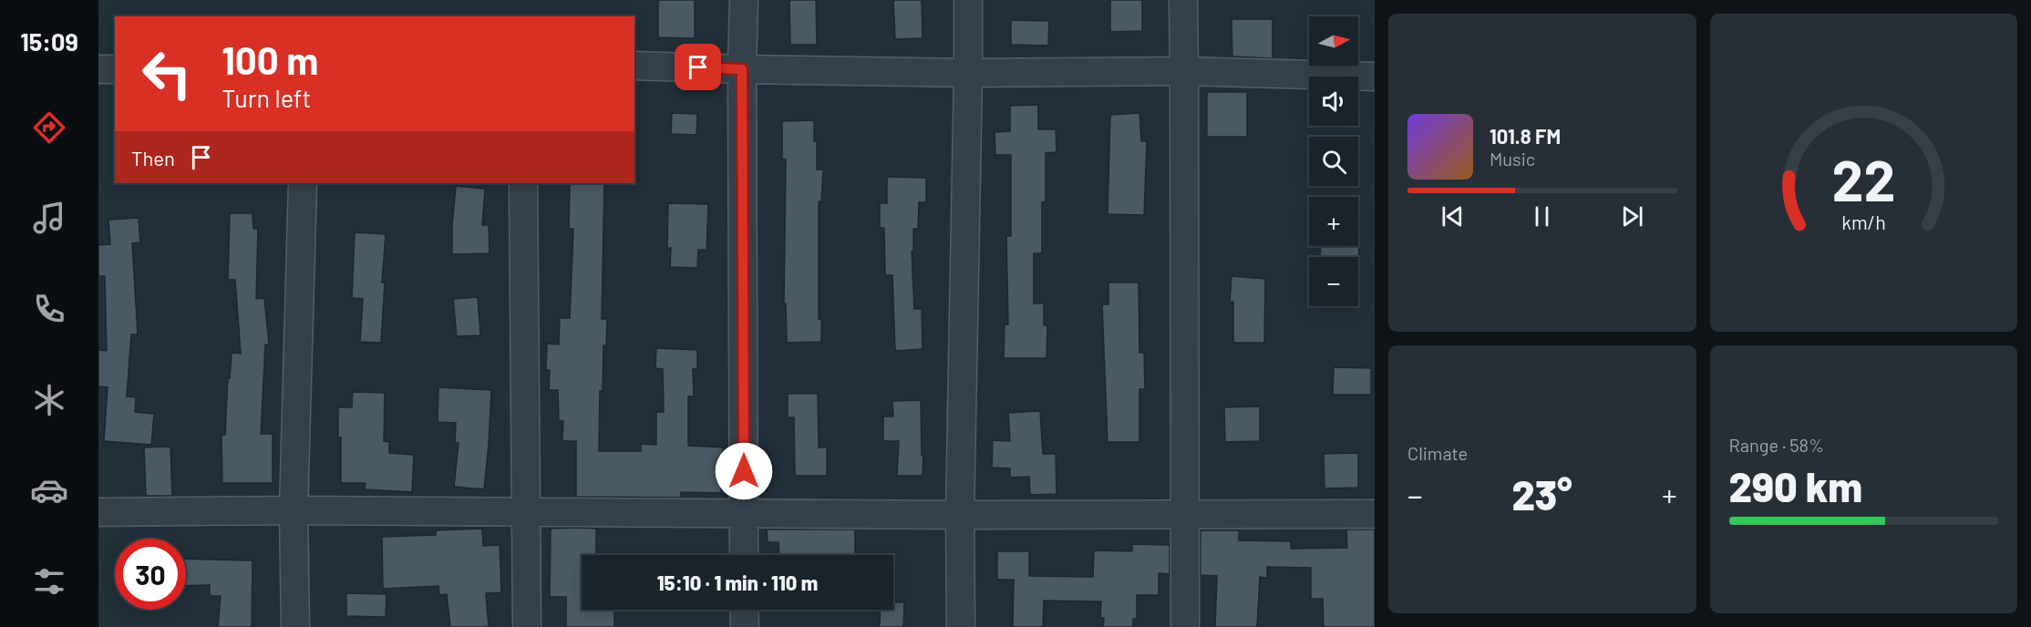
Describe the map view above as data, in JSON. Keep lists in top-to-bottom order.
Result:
{
  "north": "right",
  "page": {
    "tabs": "15:09",
    "map_buttons": ["+", "−"],
    "turn": ["100 m", "Turn left"],
    "song": ["101.8 FM", "Music"],
    "then": "Then",
    "tile": [
      "Climate",
      ["Range · 58%", "290 km"]
    ],
    "heat": ["−", "23°", "+"],
    "limit": "30",
    "trip": "15:10 · 1 min · 110 m",
    "gauge": ["22", "km/h"]
  }
}
